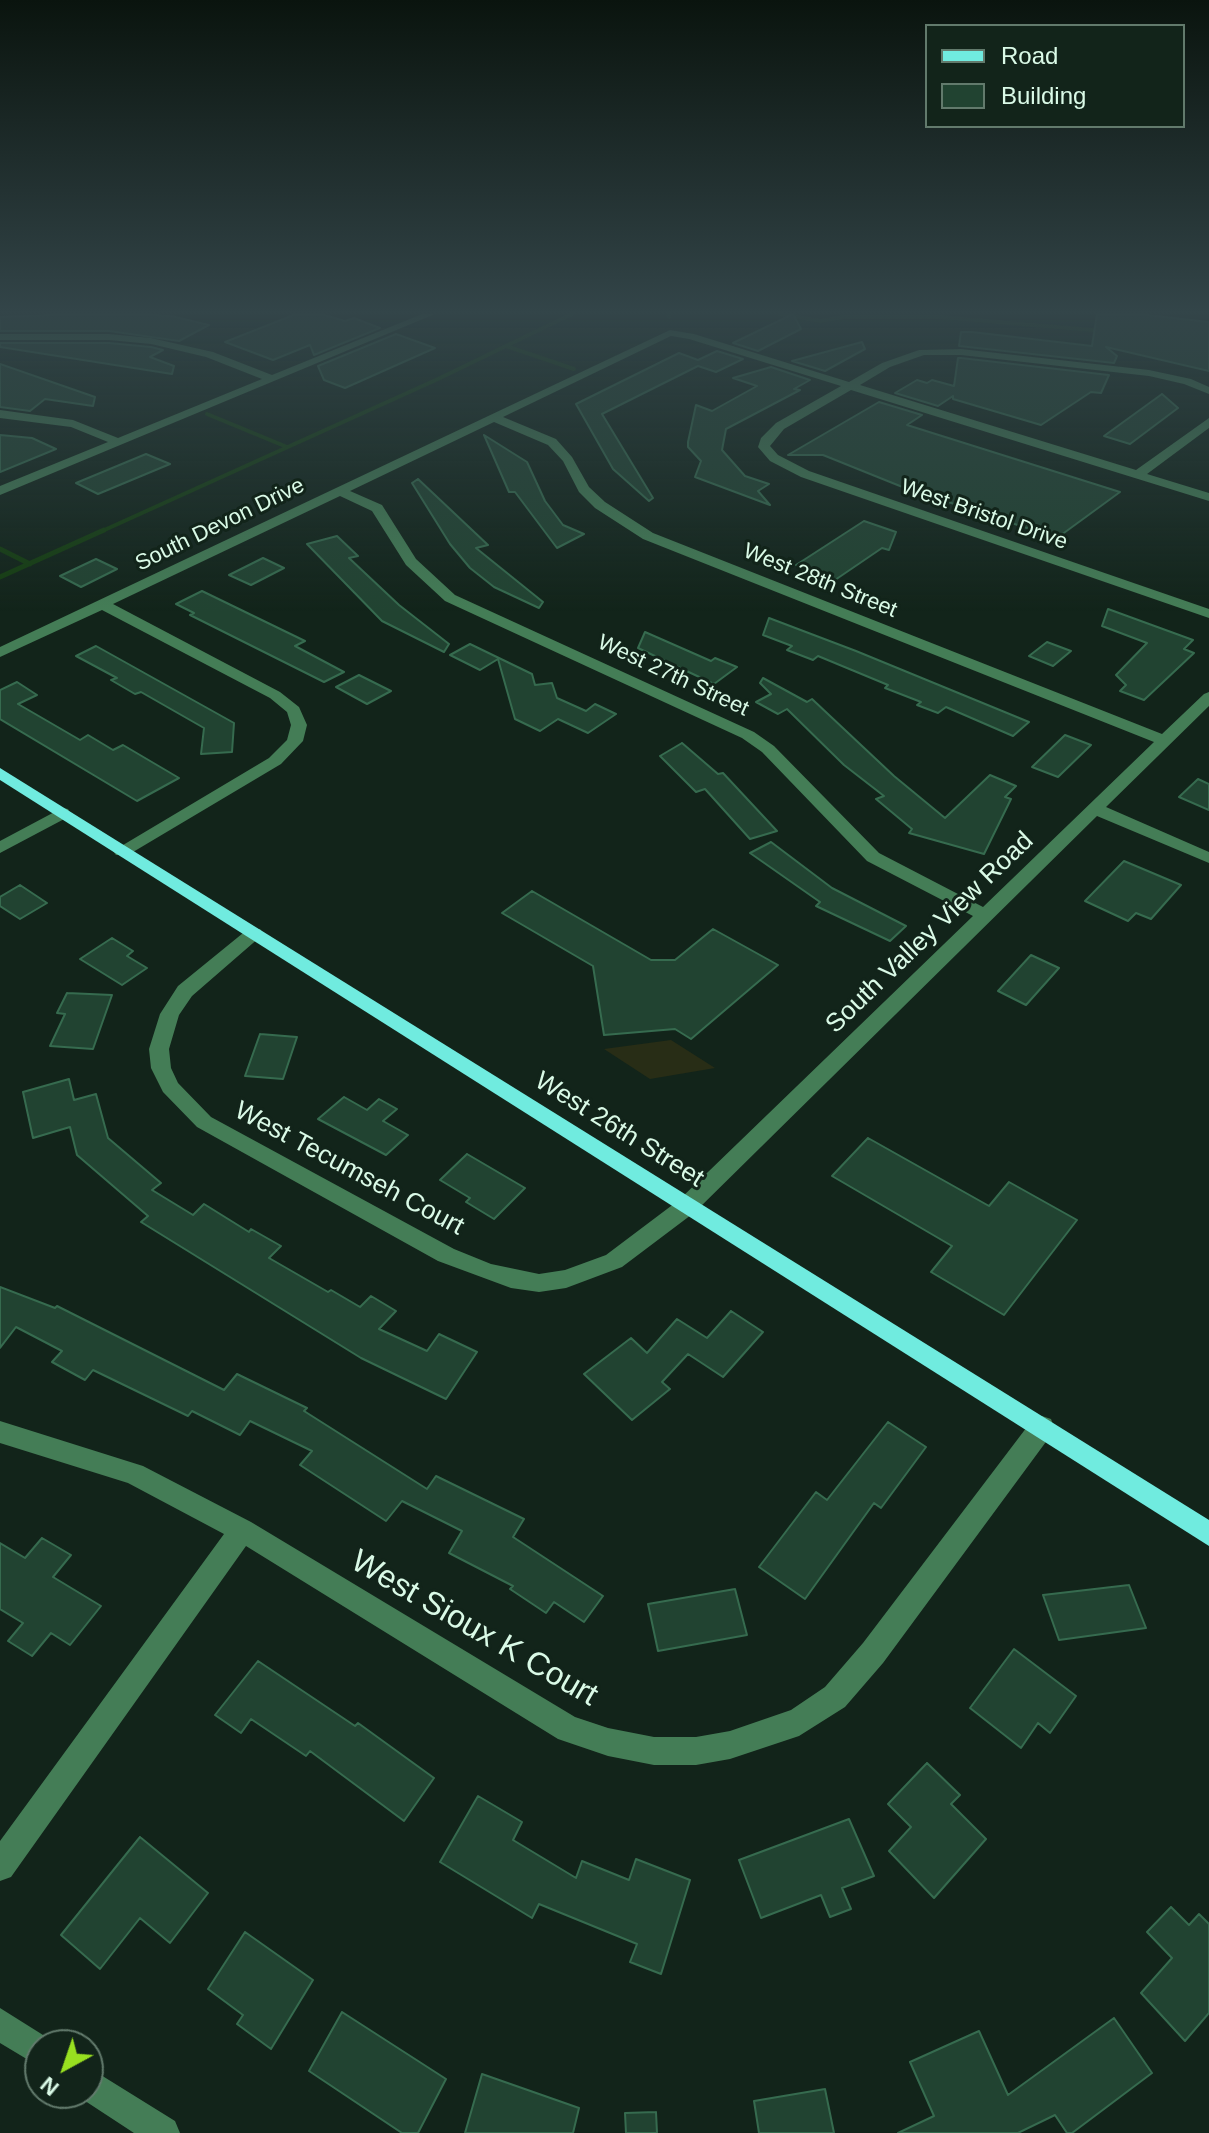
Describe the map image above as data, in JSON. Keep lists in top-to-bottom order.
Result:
{
  "streets": {
    "main road": ["West 26th Street"],
    "street": [
      "West Bristol Drive",
      "South Devon Drive",
      "West 28th Street",
      "West 27th Street",
      "South Valley View Road",
      "West Tecumseh Court",
      "West Sioux K Court"
    ]
  },
  "crossings": [
    ["South Devon Drive", "West 28th Street"],
    ["South Devon Drive", "West 27th Street"],
    ["West 28th Street", "South Valley View Road"],
    ["West 27th Street", "South Valley View Road"],
    ["South Valley View Road", "West 26th Street"],
    ["South Valley View Road", "West Tecumseh Court"],
    ["West 26th Street", "West Tecumseh Court"],
    ["West 26th Street", "West Sioux K Court"]
  ],
  "legend": ["Road", "Building"],
  "north": "bottom left"
}
